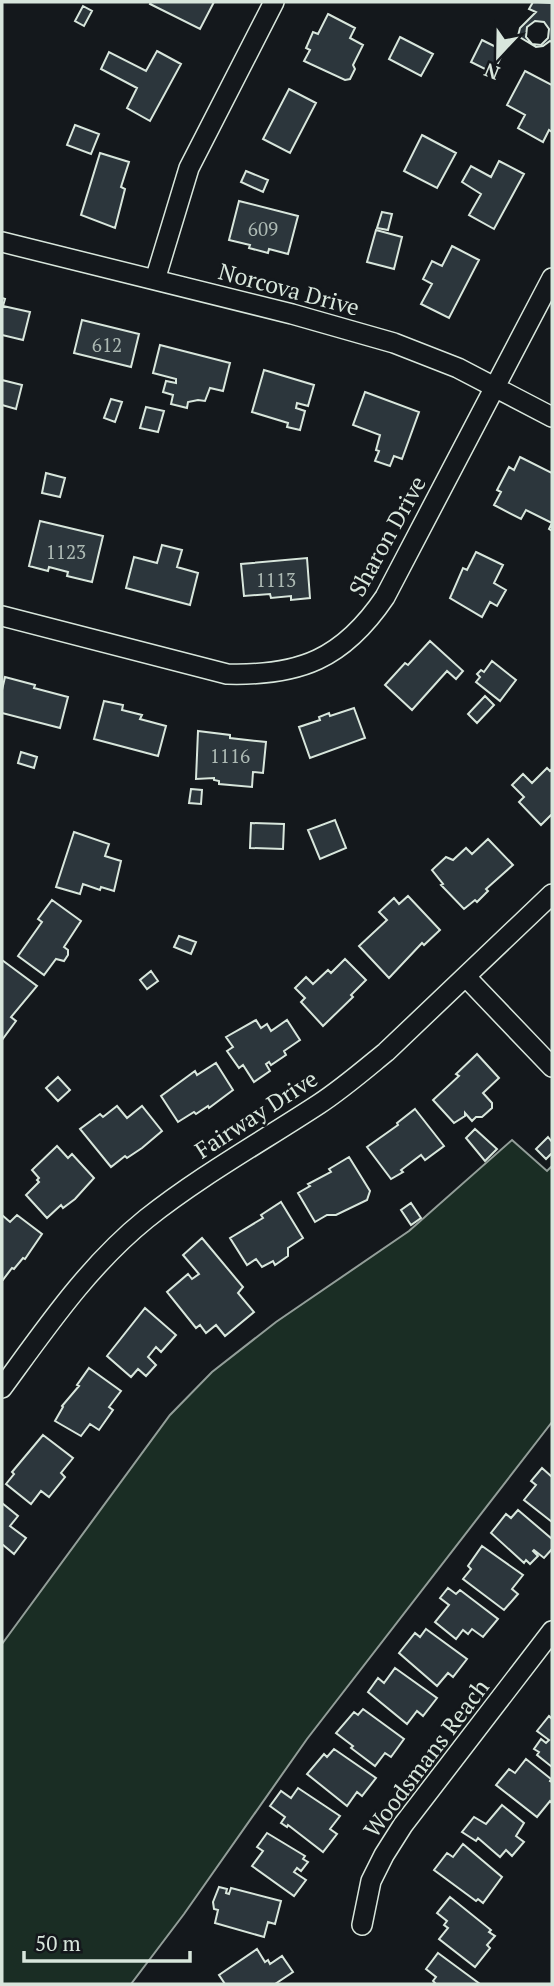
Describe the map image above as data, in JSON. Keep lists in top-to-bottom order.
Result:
{
  "streets": {
    "street": [
      "Norcova Drive",
      "Sharon Drive",
      "Fairway Drive",
      "Woodsmans Reach"
    ]
  },
  "crossings": [
    ["Norcova Drive", "Sharon Drive"]
  ],
  "house_numbers": [
    "609",
    "612",
    "1123",
    "1113",
    "1116"
  ],
  "scale_bar": "50 m",
  "north": "bottom"
}
